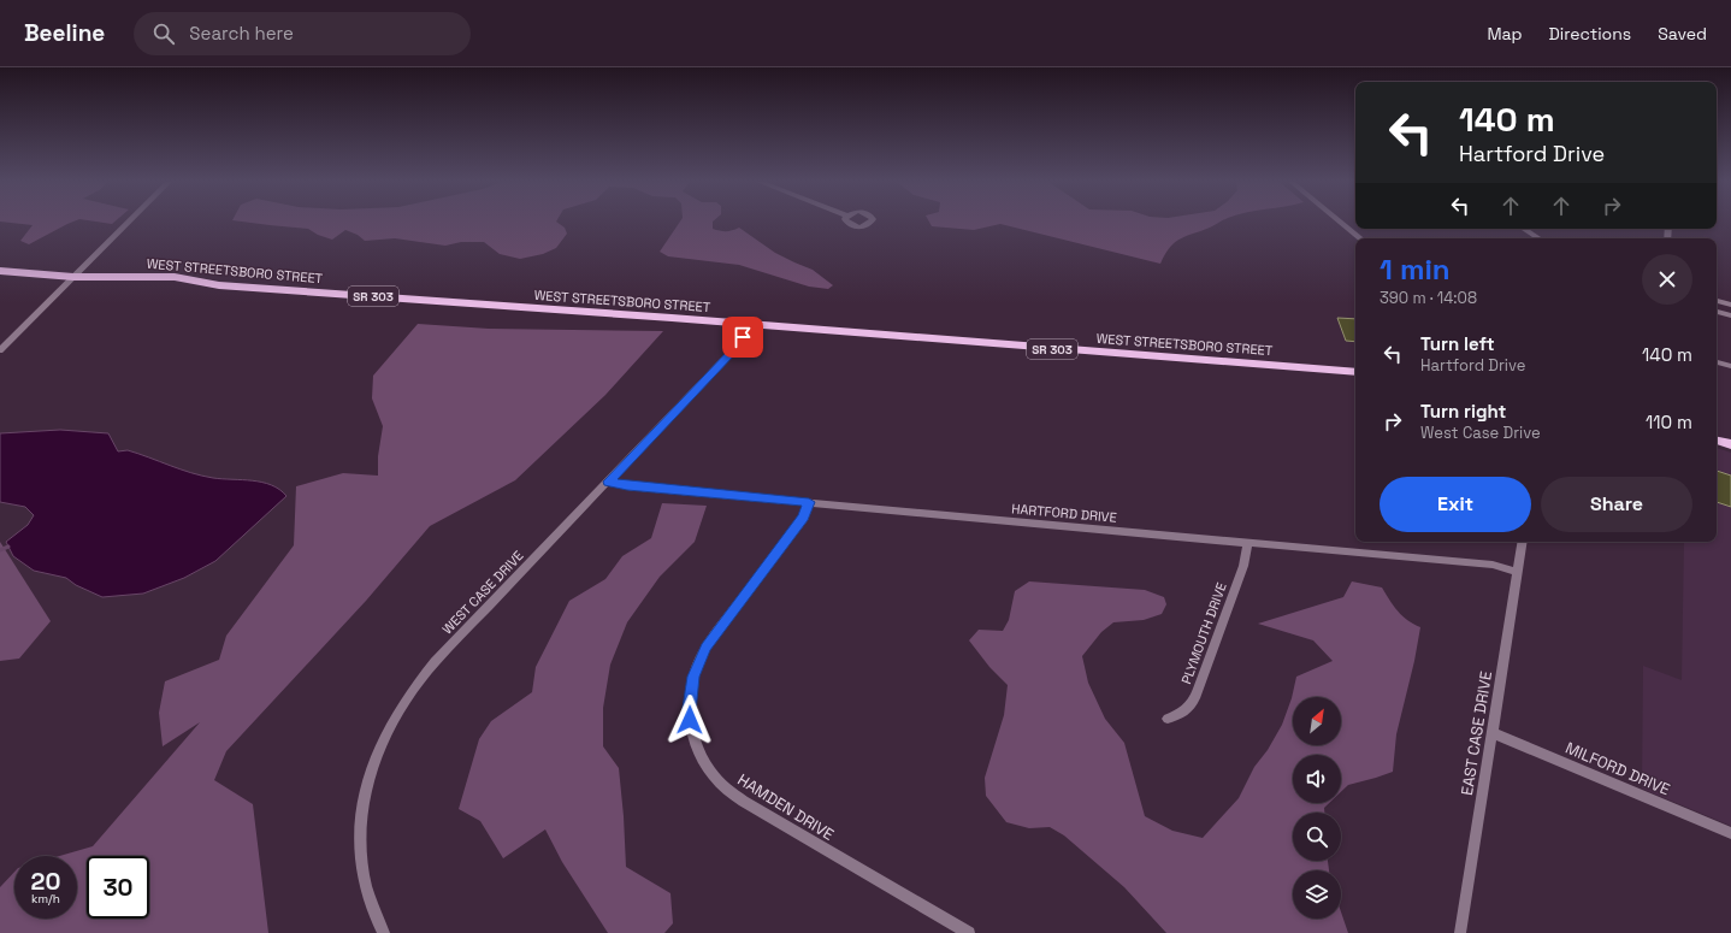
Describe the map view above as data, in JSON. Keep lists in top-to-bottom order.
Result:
{
  "streets": {
    "main road": ["WEST STREETSBORO STREET", "SR 303"],
    "street": [
      "HARTFORD DRIVE",
      "WEST CASE DRIVE",
      "PLYMOUTH DRIVE",
      "EAST CASE DRIVE",
      "MILFORD DRIVE",
      "HAMDEN DRIVE"
    ]
  },
  "crossings": [
    ["WEST STREETSBORO STREET", "WEST CASE DRIVE"],
    ["HARTFORD DRIVE", "WEST CASE DRIVE"],
    ["HARTFORD DRIVE", "PLYMOUTH DRIVE"],
    ["HARTFORD DRIVE", "EAST CASE DRIVE"],
    ["HARTFORD DRIVE", "HAMDEN DRIVE"],
    ["EAST CASE DRIVE", "MILFORD DRIVE"]
  ],
  "north": "top right",
  "page": {
    "header": "Beeline",
    "search": "Search here",
    "nav": ["Map", "Directions", "Saved"],
    "turn": ["140 m", "Hartford Drive"],
    "heading": ["1 min", "390 m · 14:08"],
    "list": [
      {
        "name": "Turn left",
        "note": "Hartford Drive",
        "value": "140 m"
      },
      {
        "name": "Turn right",
        "note": "West Case Drive",
        "value": "110 m"
      }
    ],
    "buttons": ["Exit", "Share"],
    "speed": "20 km/h",
    "limit": "30"
  }
}
